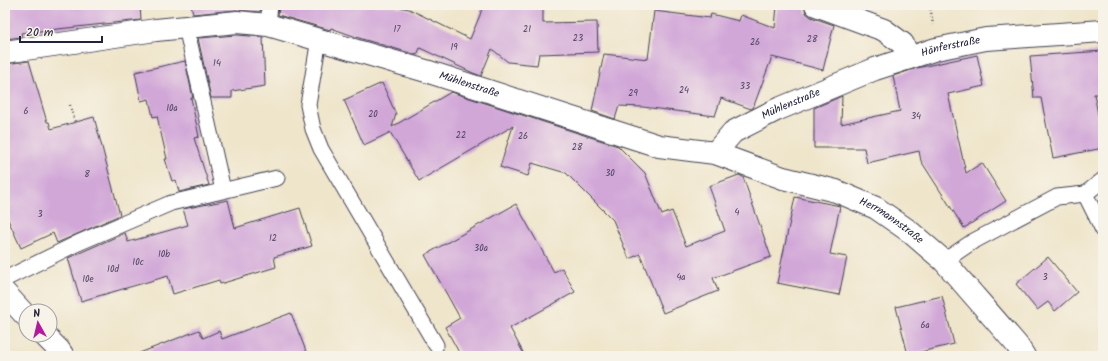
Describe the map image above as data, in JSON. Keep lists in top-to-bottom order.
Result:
{
  "streets": {
    "street": ["Hänferstraße", "Mühlenstraße", "Herrmannstraße"]
  },
  "crossings": [
    ["Hänferstraße", "Mühlenstraße"],
    ["Mühlenstraße", "Herrmannstraße"]
  ],
  "house_numbers": [
    "17",
    "21",
    "23",
    "28",
    "26",
    "19",
    "14",
    "33",
    "24",
    "29",
    "10a",
    "6",
    "20",
    "34",
    "22",
    "26",
    "28",
    "30",
    "8",
    "4",
    "3",
    "12",
    "30a",
    "10b",
    "10c",
    "10d",
    "4a",
    "3",
    "10e",
    "6a"
  ],
  "scale_bar": "20 m",
  "north": "top"
}
